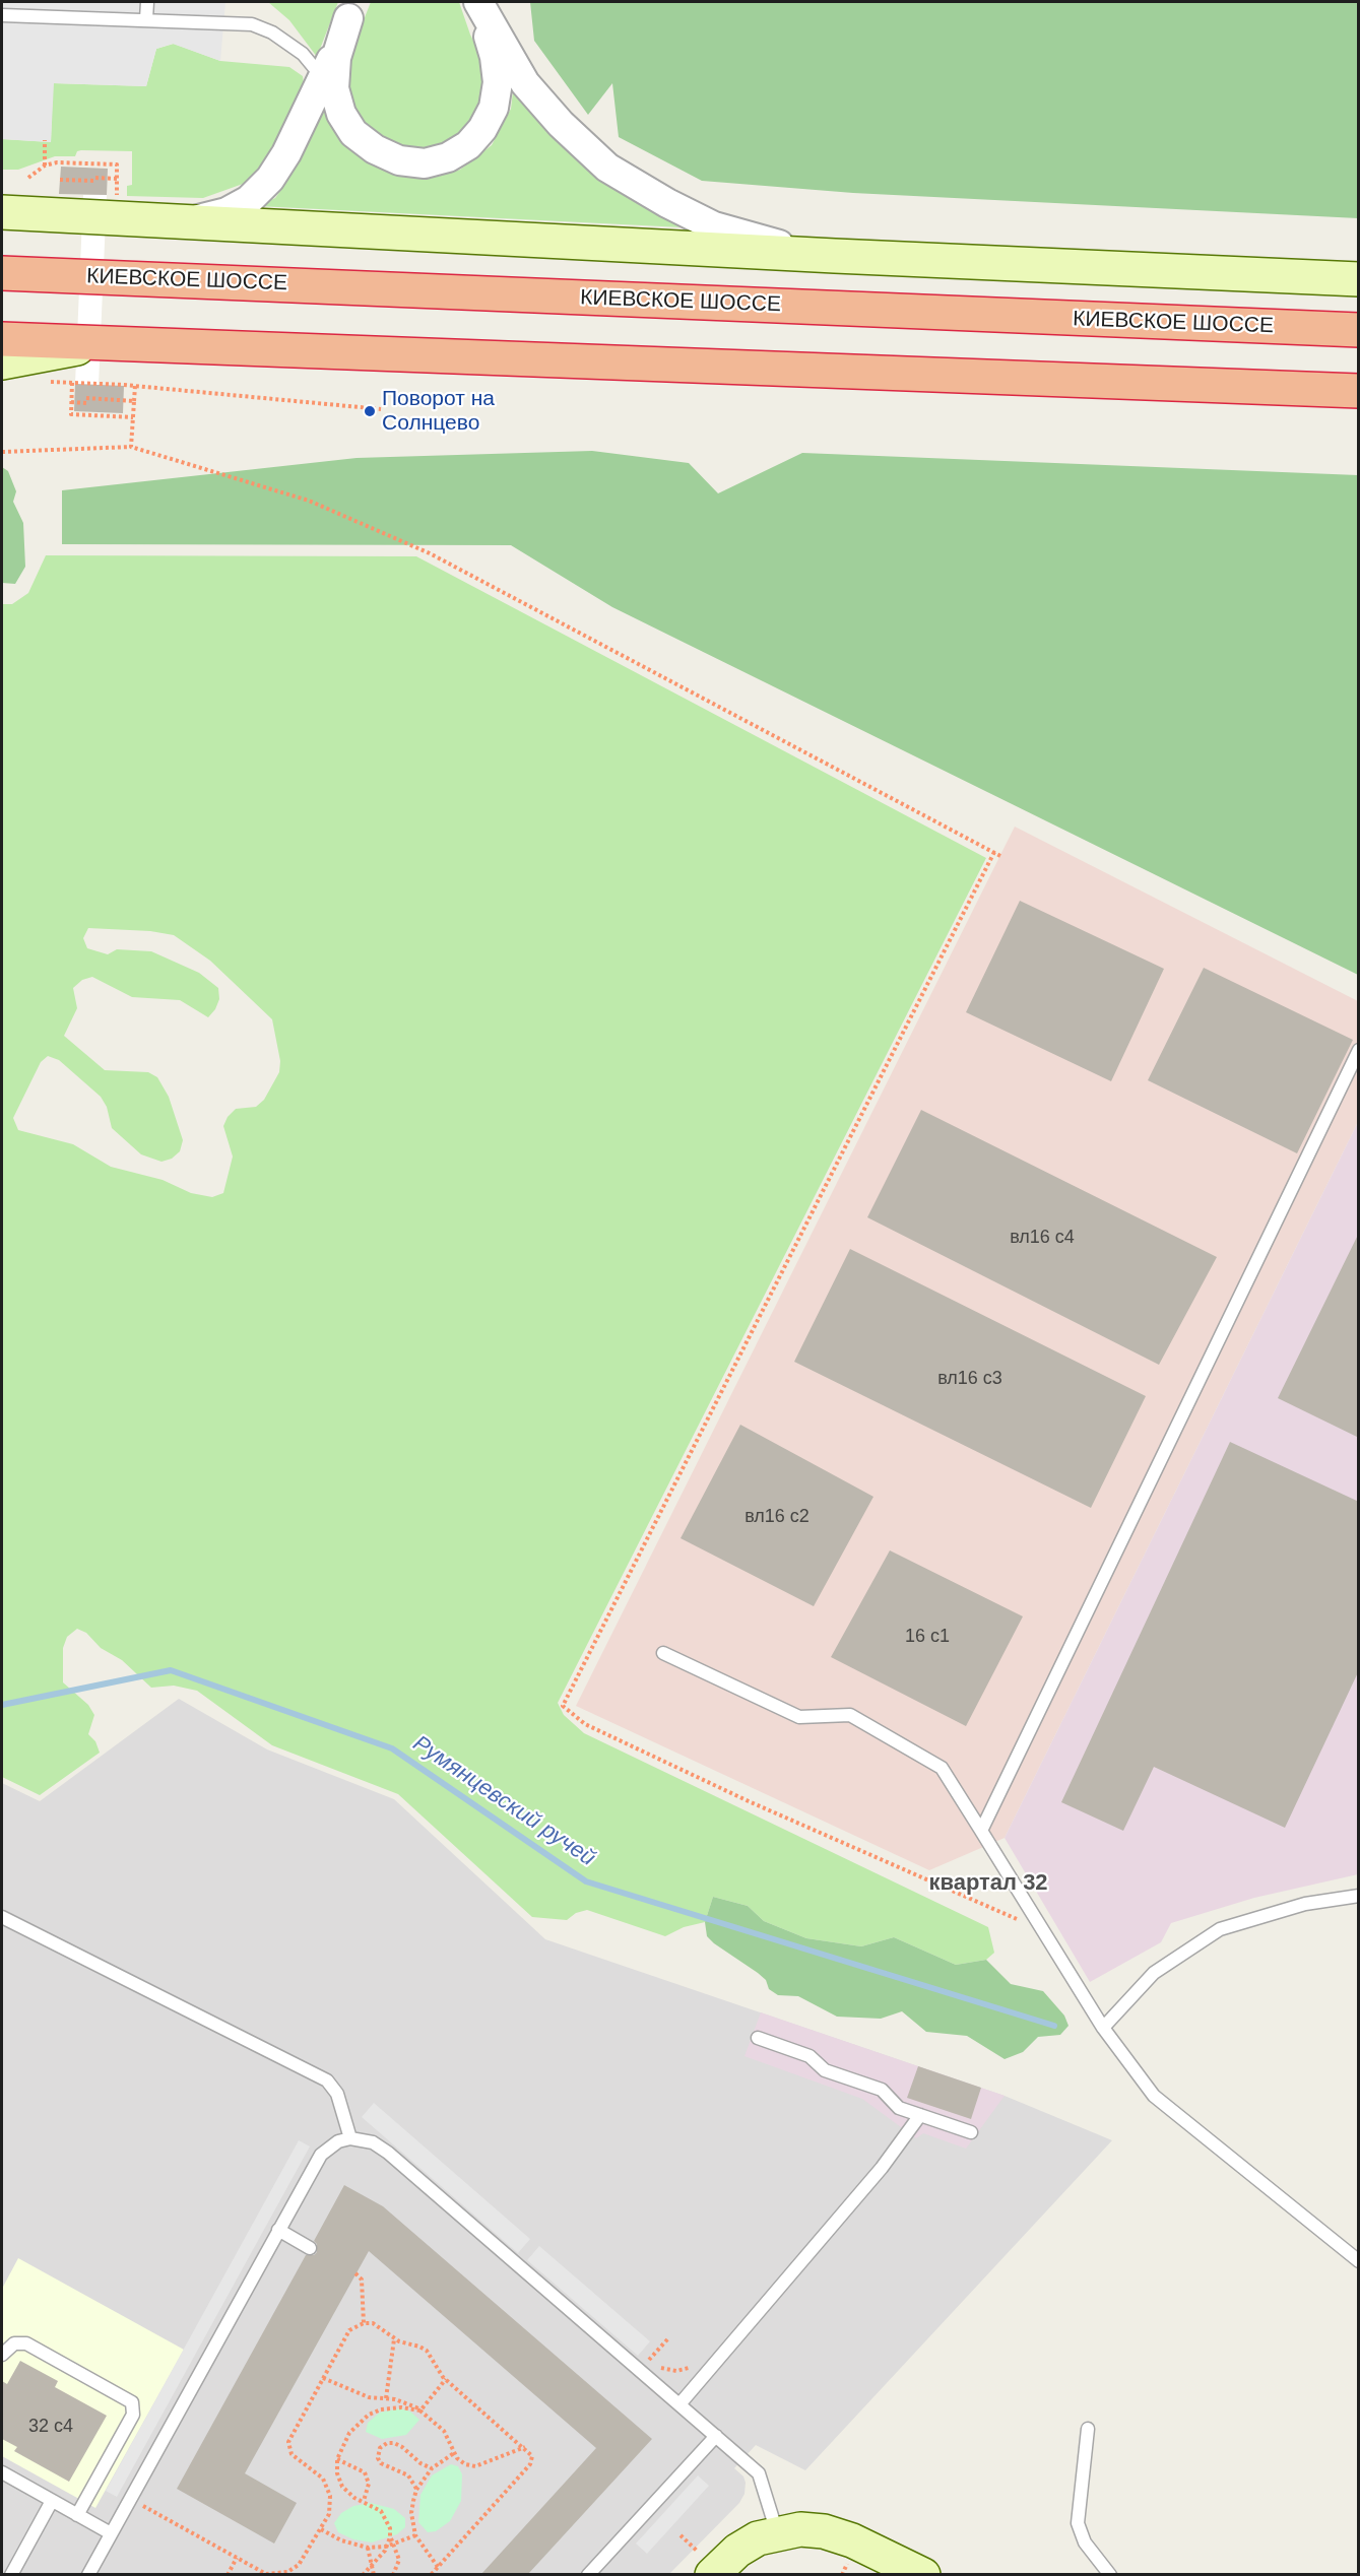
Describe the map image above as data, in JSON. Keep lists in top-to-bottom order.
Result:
{
  "streets": {
    "highway": ["КИЕВСКОЕ ШОССЕ"]
  },
  "districts": ["квартал 32"],
  "water": ["Румянцевский ручей"],
  "places": ["Поворот на Солнцево"],
  "house_numbers": [
    "вл16 с4",
    "вл16 с3",
    "вл16 с2",
    "16 с1",
    "32 с4"
  ]
}
